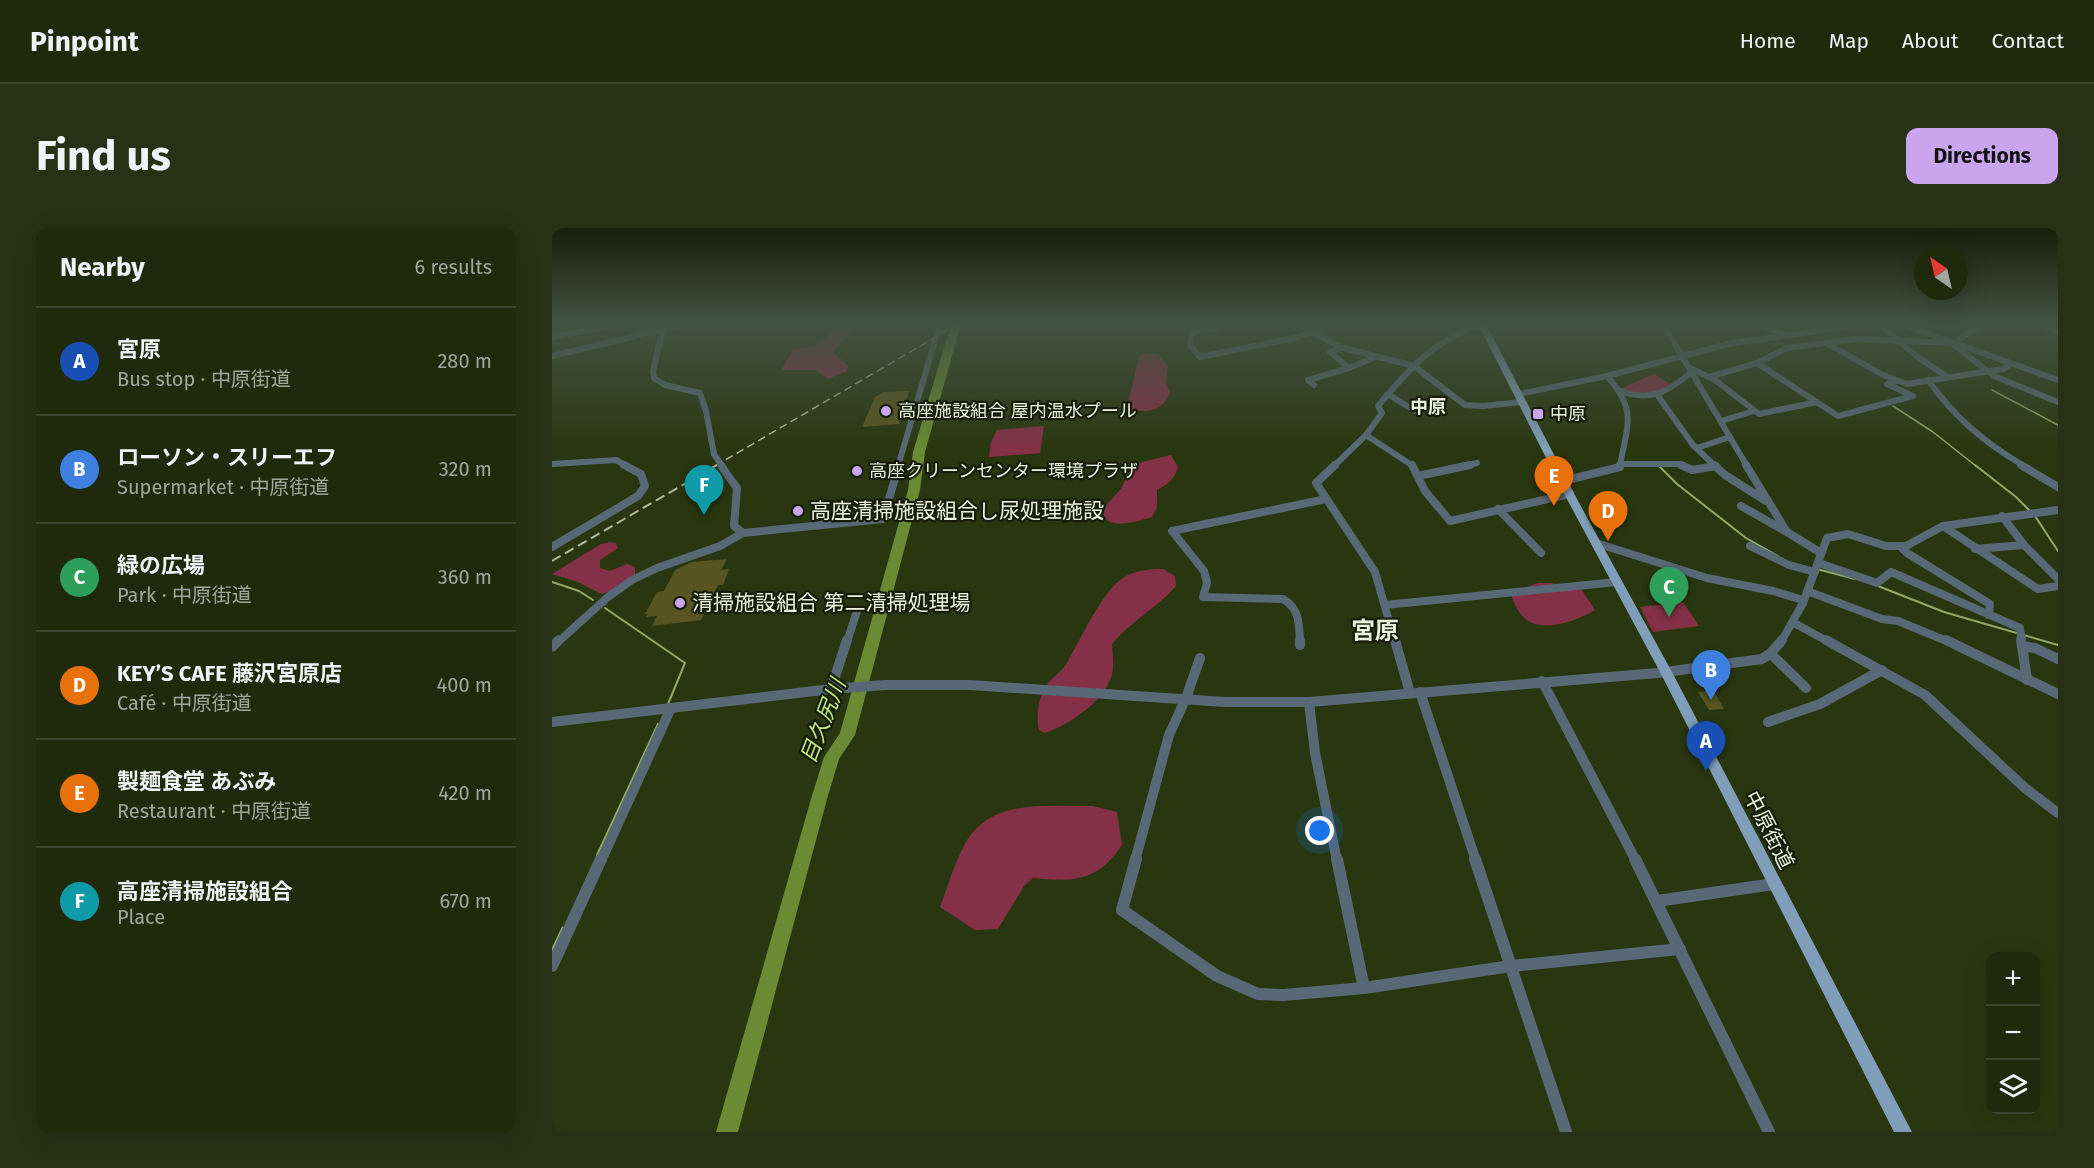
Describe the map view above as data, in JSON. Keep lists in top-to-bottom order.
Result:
{
  "streets": {
    "main road": ["中原街道"]
  },
  "districts": ["中原", "宮原"],
  "water": ["目久尻川"],
  "places": {
    "other": [
      "高座施設組合 屋内温水プール",
      "高座クリーンセンター環境プラザ",
      "高座清掃施設組合し尿処理施設",
      "清掃施設組合 第二清掃処理場"
    ],
    "transit": ["中原"]
  },
  "north": "top left",
  "page": {
    "header": "Pinpoint",
    "nav": [
      "Home",
      "Map",
      "About",
      "Contact"
    ],
    "buttons": "Directions",
    "title": "Find us",
    "heading": ["Nearby", "6 results"],
    "list": [
      {
        "mark": "A",
        "name": "宮原",
        "note": "Bus stop · 中原街道",
        "value": "280 m"
      },
      {
        "mark": "B",
        "name": "ローソン・スリーエフ",
        "note": "Supermarket · 中原街道",
        "value": "320 m"
      },
      {
        "mark": "C",
        "name": "緑の広場",
        "note": "Park · 中原街道",
        "value": "360 m"
      },
      {
        "mark": "D",
        "name": "KEY’S CAFE 藤沢宮原店",
        "note": "Café · 中原街道",
        "value": "400 m"
      },
      {
        "mark": "E",
        "name": "製麺食堂 あぶみ",
        "note": "Restaurant · 中原街道",
        "value": "420 m"
      },
      {
        "mark": "F",
        "name": "高座清掃施設組合",
        "note": "Place",
        "value": "670 m"
      }
    ],
    "pins": [
      "E",
      "F",
      "D",
      "C",
      "B",
      "A"
    ],
    "map_buttons": ["+", "−"]
  }
}
